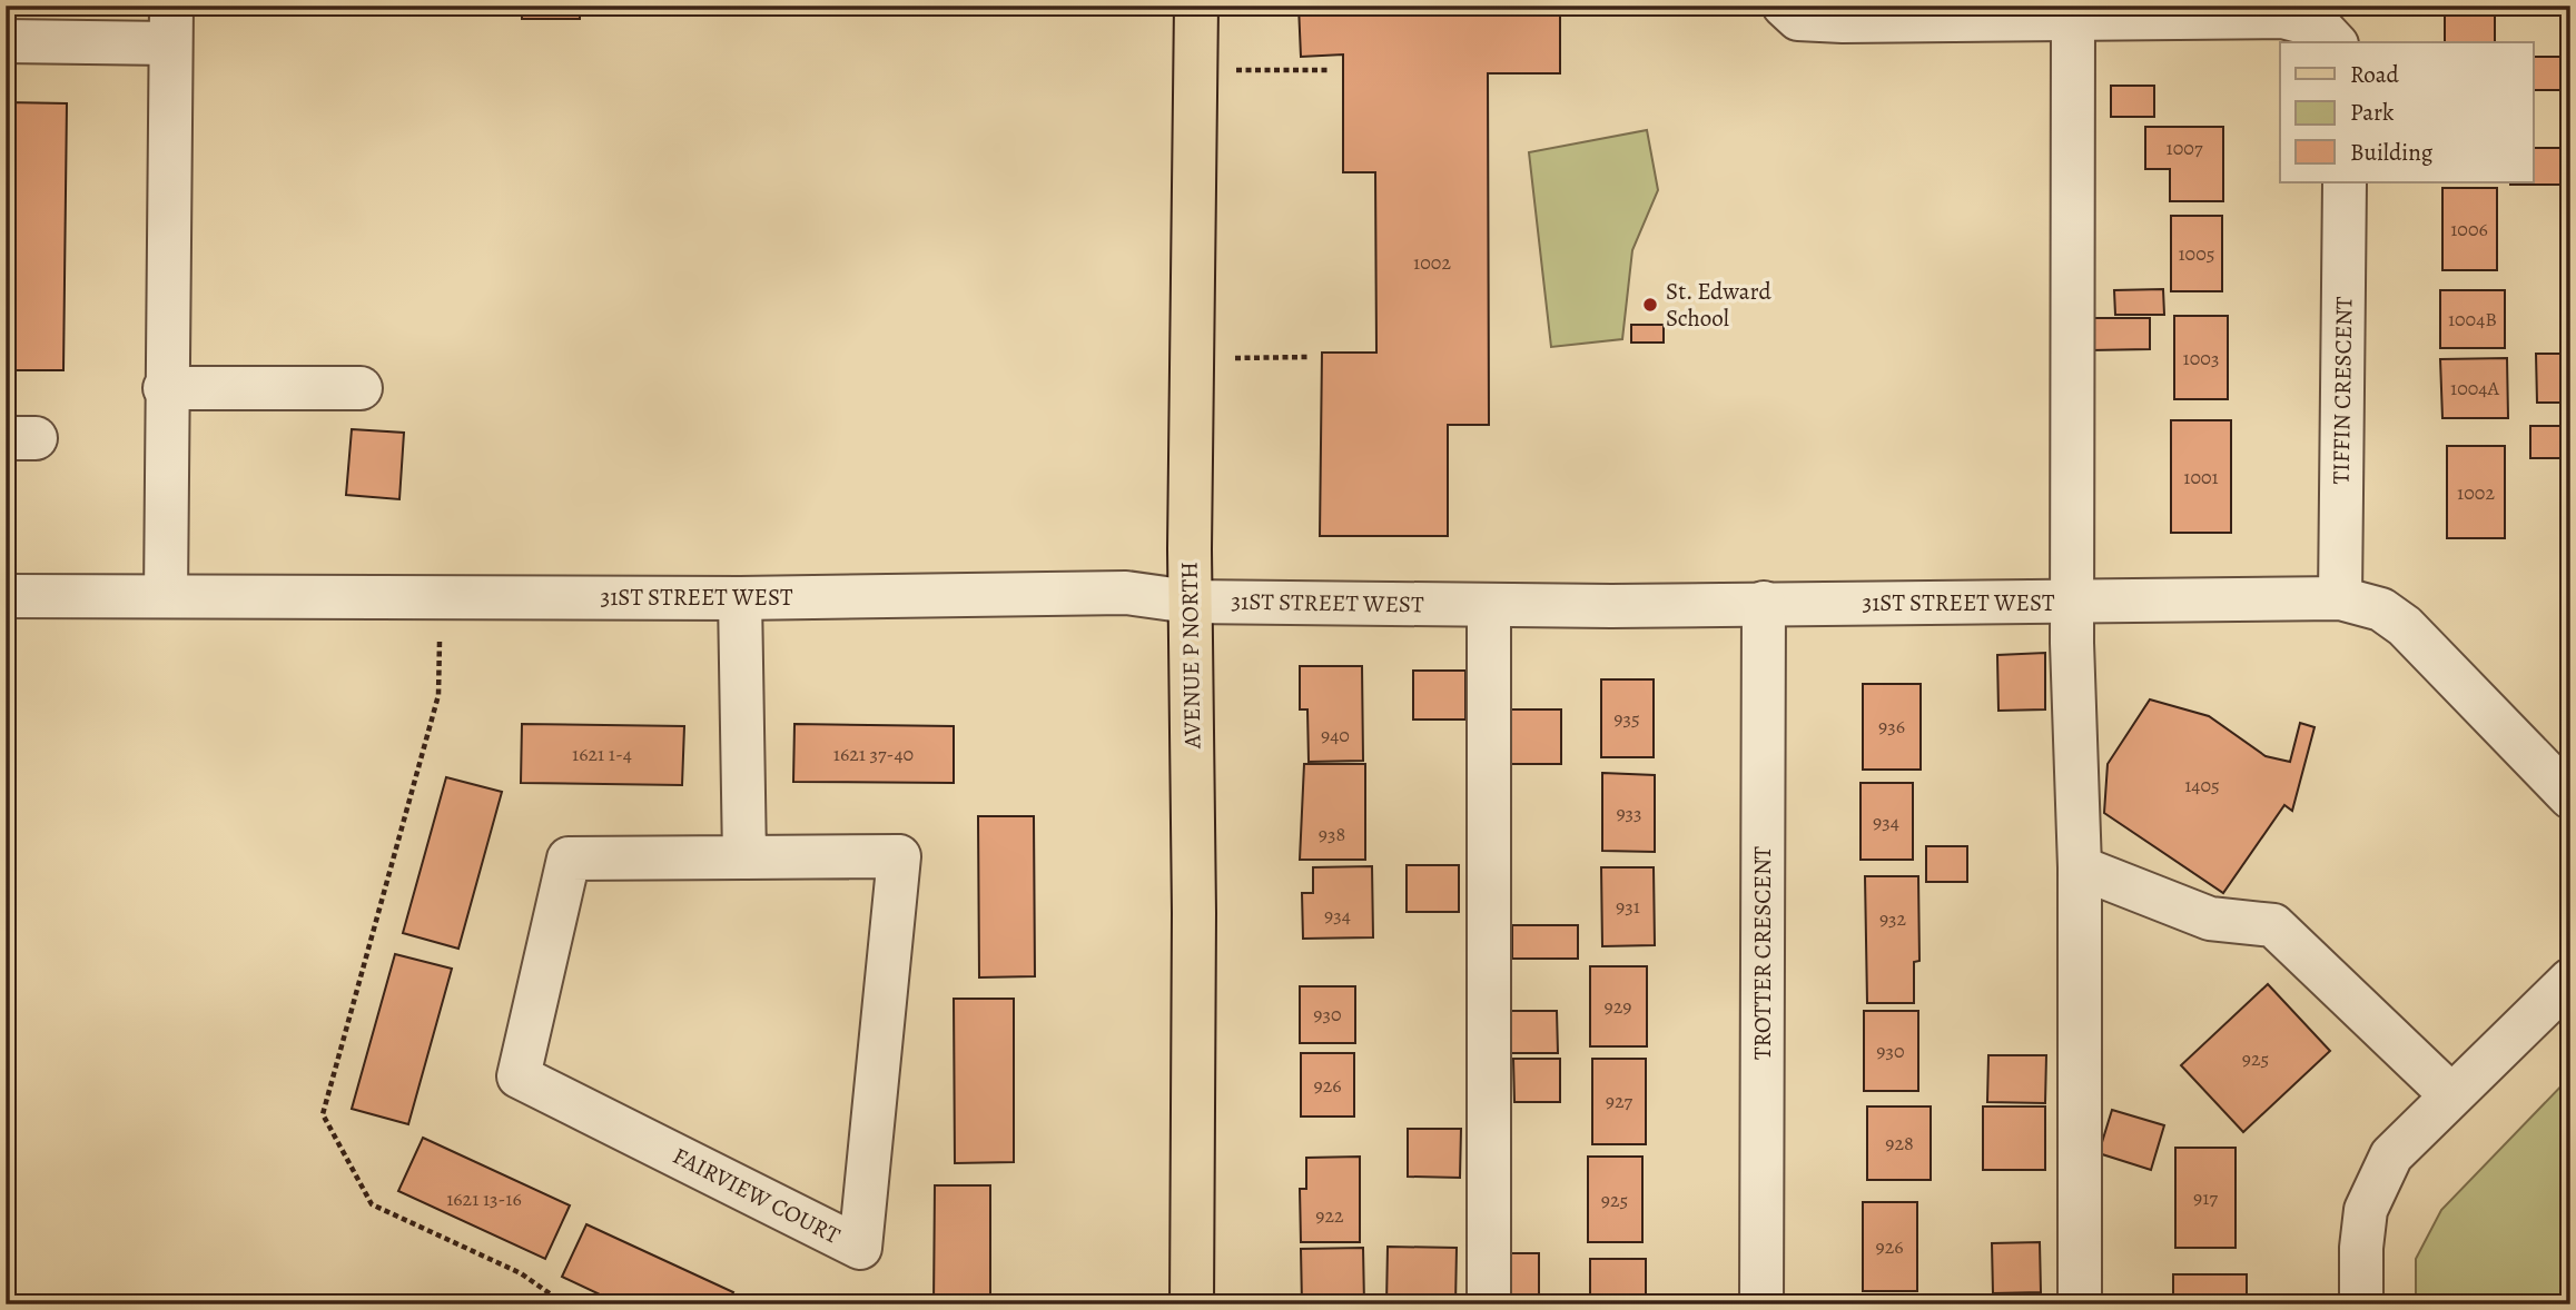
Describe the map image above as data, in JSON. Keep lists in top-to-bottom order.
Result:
{
  "streets": {
    "main road": ["AVENUE P NORTH"],
    "street": [
      "TIFFIN CRESCENT",
      "31ST STREET WEST",
      "TROTTER CRESCENT",
      "FAIRVIEW COURT"
    ]
  },
  "crossings": [
    ["TIFFIN CRESCENT", "31ST STREET WEST"],
    ["31ST STREET WEST", "AVENUE P NORTH"],
    ["31ST STREET WEST", "TROTTER CRESCENT"]
  ],
  "places": ["St. Edward School"],
  "house_numbers": [
    "1007",
    "1006",
    "1005",
    "1002",
    "1004B",
    "1003",
    "1004A",
    "1001",
    "1002",
    "935",
    "936",
    "940",
    "1621 1-4",
    "1621 37-40",
    "1405",
    "933",
    "934",
    "938",
    "931",
    "934",
    "932",
    "929",
    "930",
    "930",
    "925",
    "926",
    "927",
    "928",
    "917",
    "1621 13-16",
    "925",
    "922",
    "926"
  ],
  "legend": ["Road", "Park", "Building"]
}
